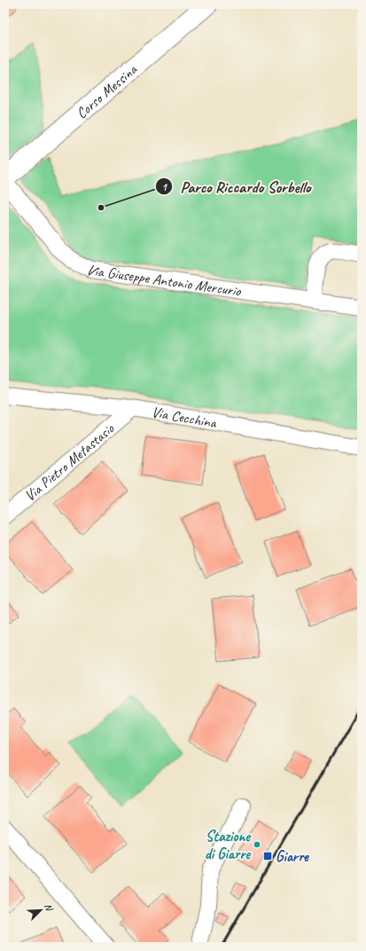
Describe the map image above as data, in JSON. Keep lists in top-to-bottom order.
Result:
{
  "streets": {
    "street": [
      "Corso Messina",
      "Via Giuseppe Antonio Mercurio",
      "Via Cecchina",
      "Via Pietro Metastasio"
    ]
  },
  "crossings": [
    ["Corso Messina", "Via Giuseppe Antonio Mercurio"],
    ["Via Cecchina", "Via Pietro Metastasio"]
  ],
  "places": {
    "other": ["Parco Riccardo Sorbello", "Stazione di Giarre"],
    "transit": ["Giarre"]
  },
  "north": "top right"
}
